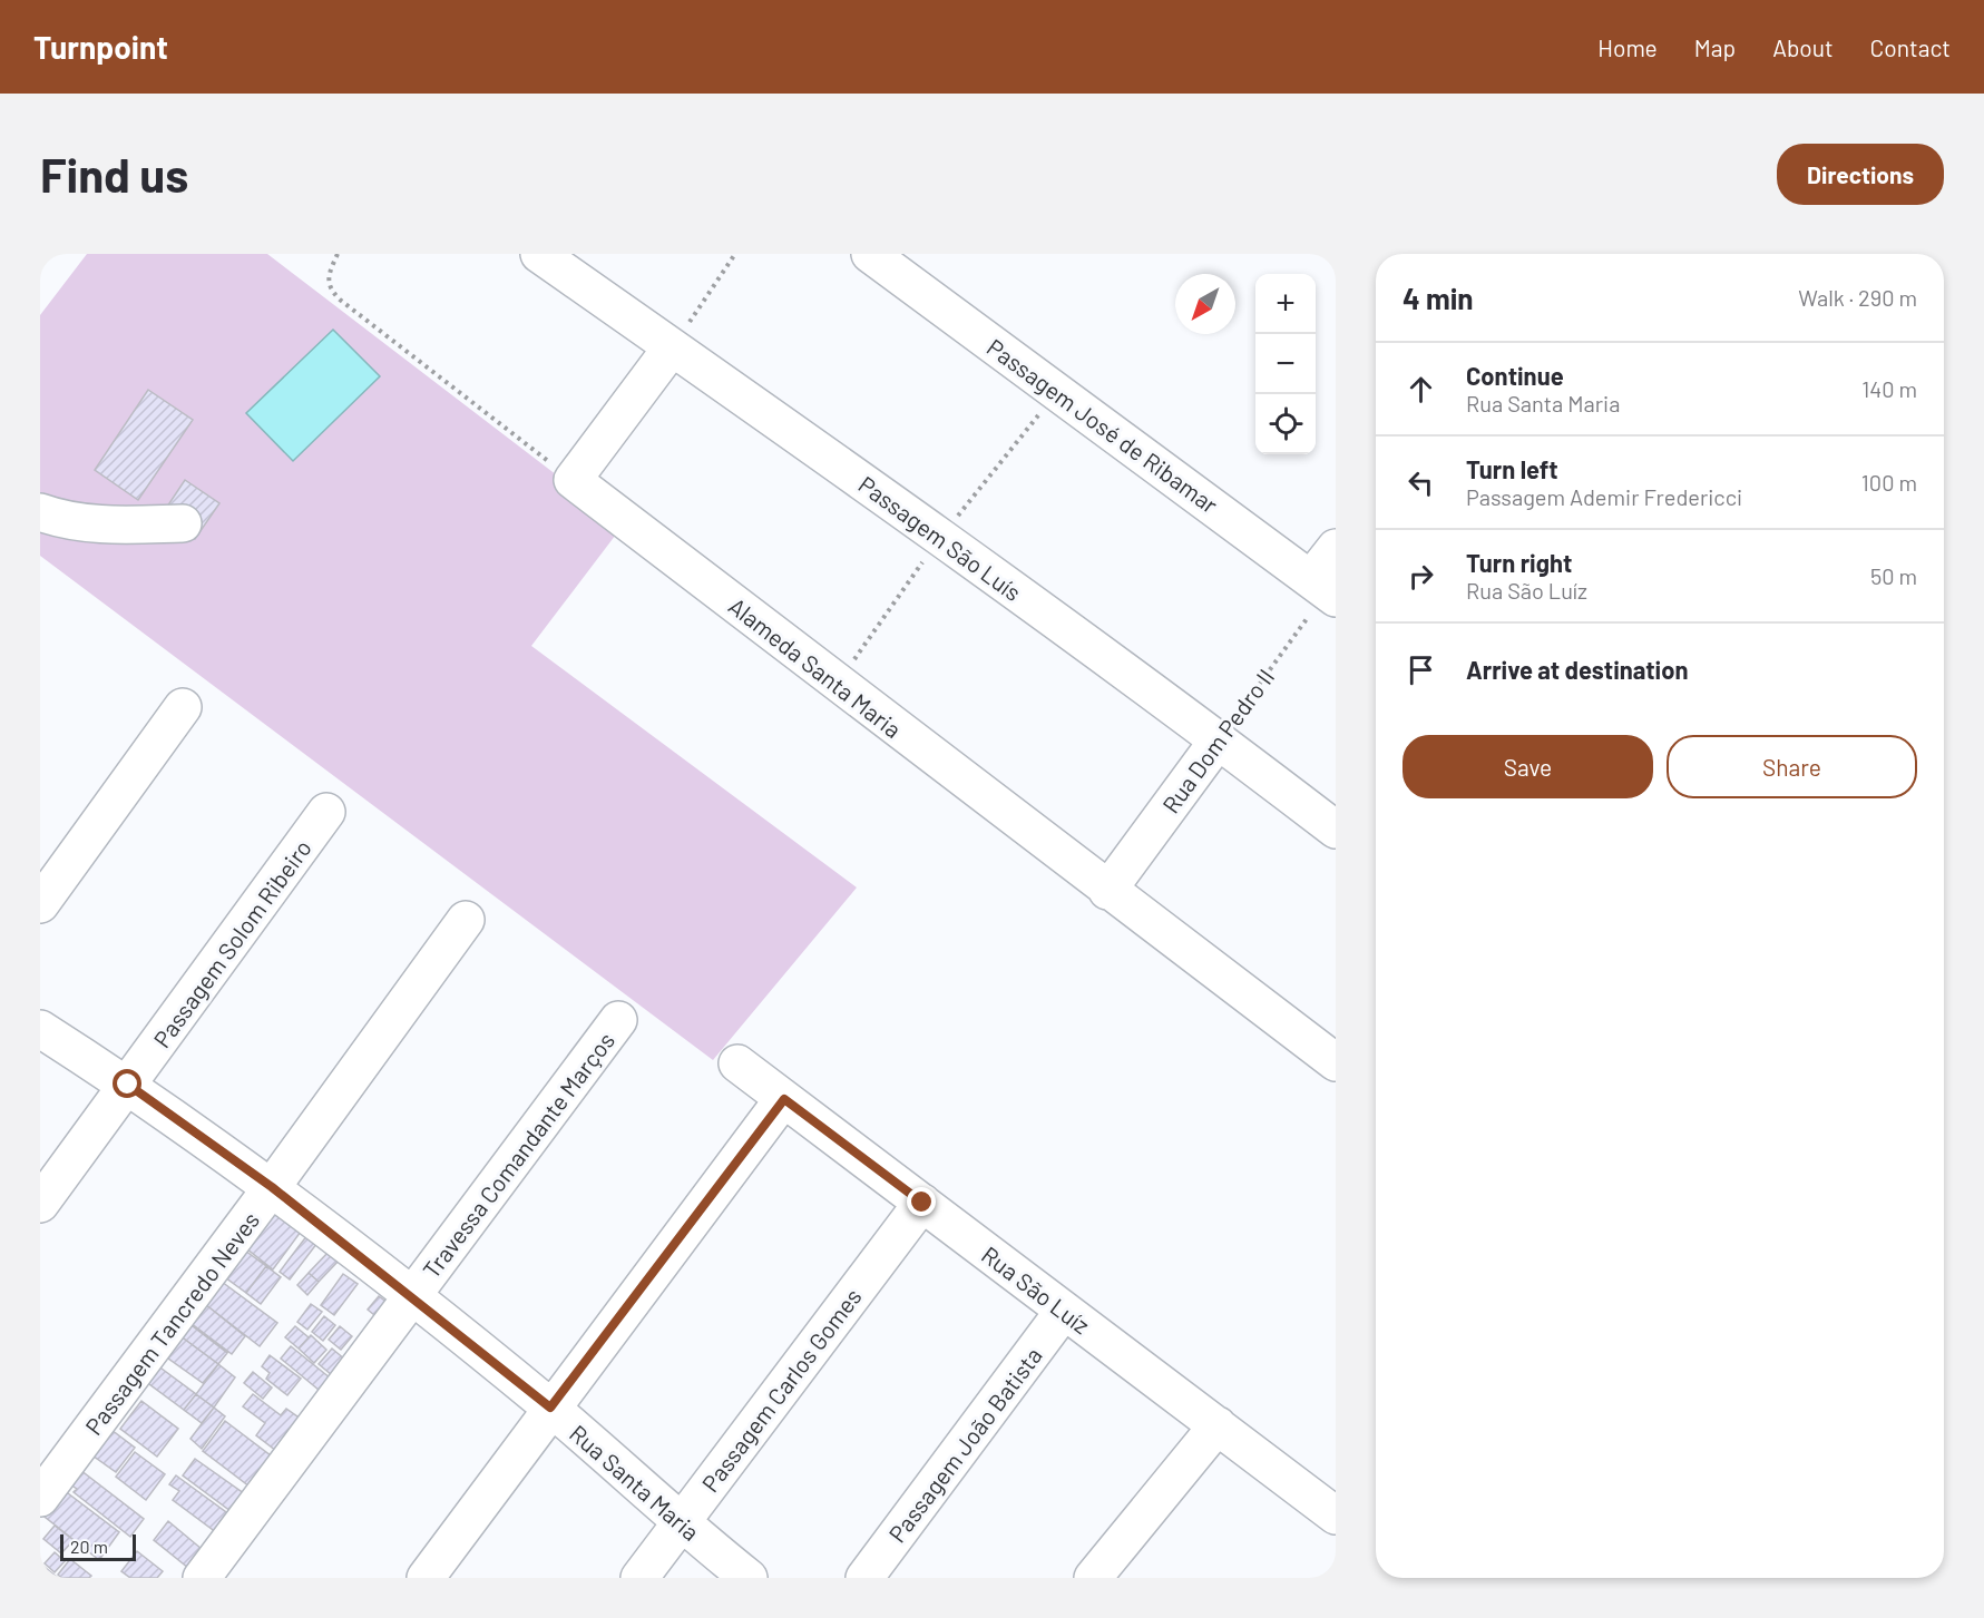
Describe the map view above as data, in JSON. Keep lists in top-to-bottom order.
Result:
{
  "streets": {
    "street": [
      "Passagem José de Ribamar",
      "Passagem São Luís",
      "Alameda Santa Maria",
      "Rua Dom Pedro II",
      "Passagem Solom Ribeiro",
      "Travessa Comandante Marços",
      "Rua São Luíz",
      "Passagem Tancredo Neves",
      "Passagem Carlos Gomes",
      "Passagem João Batista",
      "Rua Santa Maria"
    ]
  },
  "crossings": [
    ["Passagem José de Ribamar", "Rua Dom Pedro II"],
    ["Passagem São Luís", "Rua Dom Pedro II"],
    ["Alameda Santa Maria", "Rua Dom Pedro II"],
    ["Passagem Solom Ribeiro", "Rua Santa Maria"],
    ["Travessa Comandante Marços", "Rua Santa Maria"],
    ["Rua São Luíz", "Passagem Carlos Gomes"],
    ["Rua São Luíz", "Passagem João Batista"],
    ["Passagem Tancredo Neves", "Rua Santa Maria"],
    ["Passagem Carlos Gomes", "Rua Santa Maria"]
  ],
  "scale_bar": "20 m",
  "north": "bottom left",
  "page": {
    "header": "Turnpoint",
    "nav": [
      "Home",
      "Map",
      "About",
      "Contact"
    ],
    "buttons": [
      "Directions",
      ["Save", "Share"]
    ],
    "title": "Find us",
    "heading": ["4 min", "Walk · 290 m"],
    "map_buttons": ["+", "−"],
    "list": [
      ["Continue", "Rua Santa Maria", "140 m"],
      ["Turn left", "Passagem Ademir Fredericci", "100 m"],
      ["Turn right", "Rua São Luíz", "50 m"],
      "Arrive at destination"
    ],
    "scale": "20 m"
  }
}
